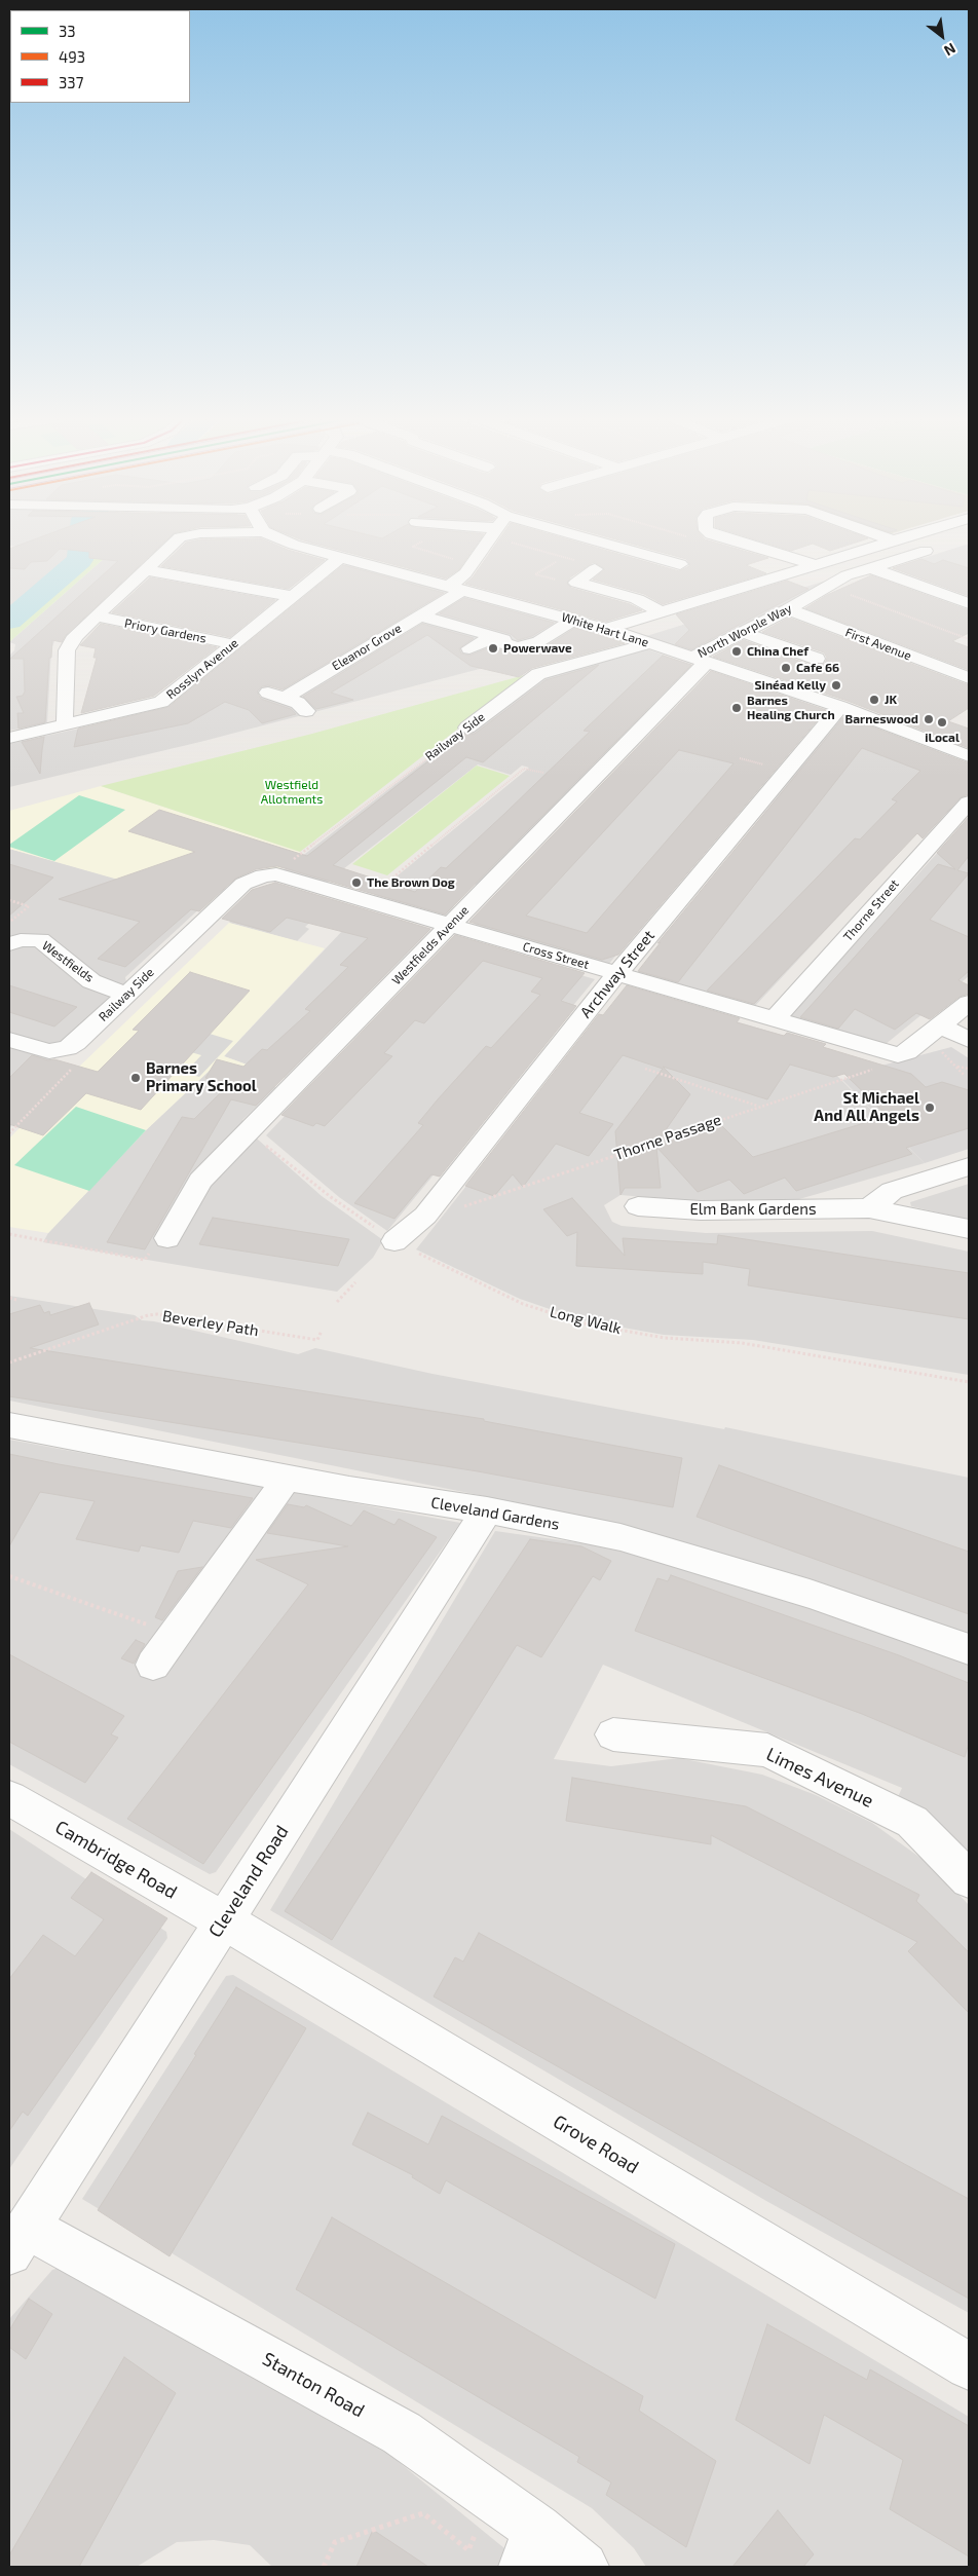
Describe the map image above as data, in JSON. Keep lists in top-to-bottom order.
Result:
{
  "streets": {
    "street": [
      "White Hart Lane",
      "Priory Gardens",
      "North Worple Way",
      "First Avenue",
      "Eleanor Grove",
      "Rosslyn Avenue",
      "Railway Side",
      "Thorne Street",
      "Westfields Avenue",
      "Cross Street",
      "Westfields",
      "Archway Street",
      "Elm Bank Gardens",
      "Cleveland Gardens",
      "Limes Avenue",
      "Cambridge Road",
      "Cleveland Road",
      "Grove Road",
      "Stanton Road"
    ],
    "path": ["Thorne Passage", "Long Walk", "Beverley Path"]
  },
  "crossings": [
    ["White Hart Lane", "North Worple Way"],
    ["White Hart Lane", "Eleanor Grove"],
    ["White Hart Lane", "Rosslyn Avenue"],
    ["White Hart Lane", "Railway Side"],
    ["White Hart Lane", "Westfields Avenue"],
    ["White Hart Lane", "Archway Street"],
    ["Priory Gardens", "Rosslyn Avenue"],
    ["North Worple Way", "First Avenue"],
    ["North Worple Way", "Westfields Avenue"],
    ["Railway Side", "Cross Street"],
    ["Railway Side", "Westfields"],
    ["Thorne Street", "Cross Street"],
    ["Westfields Avenue", "Cross Street"],
    ["Westfields Avenue", "Long Walk"],
    ["Cross Street", "Archway Street"],
    ["Cross Street", "Thorne Passage"],
    ["Archway Street", "Thorne Passage"],
    ["Archway Street", "Long Walk"],
    ["Cleveland Gardens", "Cleveland Road"],
    ["Cambridge Road", "Cleveland Road"],
    ["Cambridge Road", "Grove Road"],
    ["Cleveland Road", "Grove Road"],
    ["Cleveland Road", "Stanton Road"]
  ],
  "parks": ["Westfield Allotments"],
  "places": [
    "Powerwave",
    "China Chef",
    "Cafe 66",
    "Sinéad Kelly",
    "JK",
    "Barnes Healing Church",
    "Barneswood",
    "iLocal",
    "The Brown Dog",
    "Barnes Primary School",
    "St Michael And All Angels"
  ],
  "legend": ["33", "493", "337"],
  "north": "bottom right"
}
